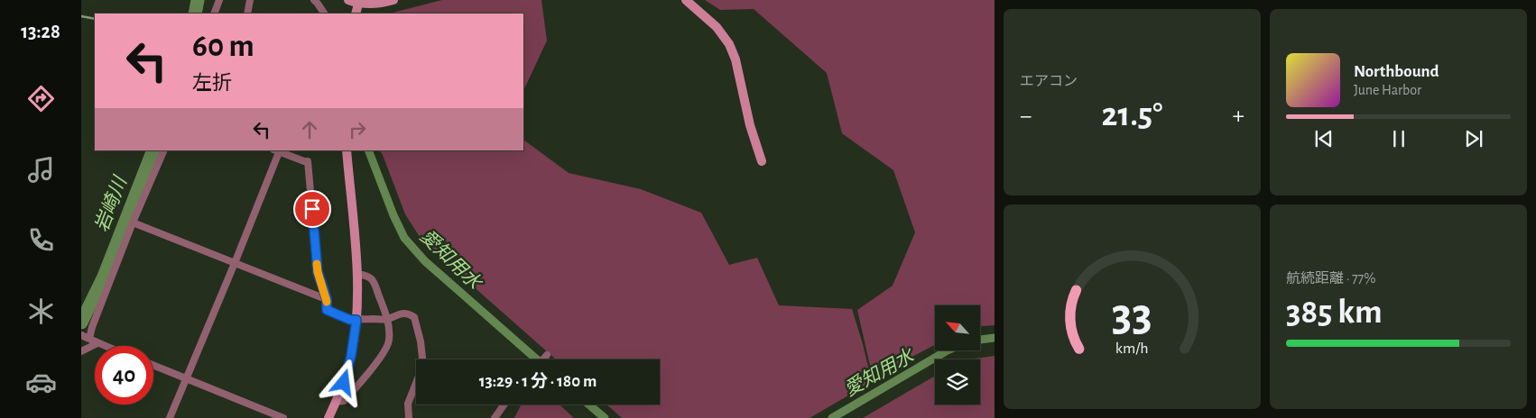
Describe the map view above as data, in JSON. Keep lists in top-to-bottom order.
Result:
{
  "water": ["岩崎川", "愛知用水"],
  "north": "top left",
  "page": {
    "tabs": "13:28",
    "tile": [
      "エアコン",
      ["航続距離 · 77%", "385 km"]
    ],
    "turn": ["60 m", "左折"],
    "song": ["Northbound", "June Harbor"],
    "heat": ["−", "21.5°", "+"],
    "limit": "40",
    "trip": "13:29 · 1 分 · 180 m",
    "gauge": ["33", "km/h"]
  }
}
